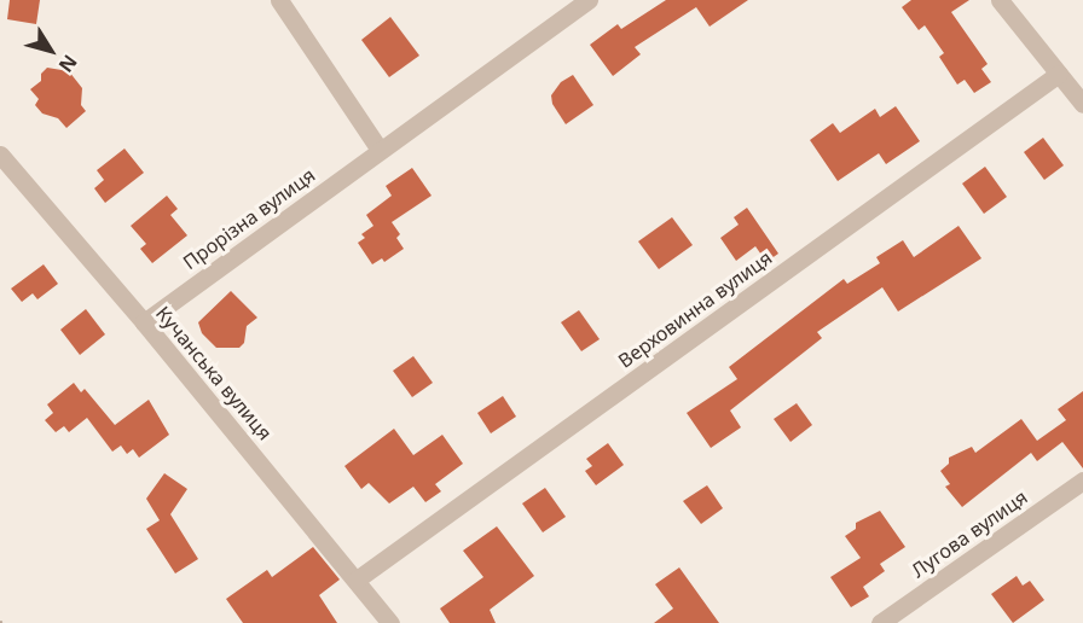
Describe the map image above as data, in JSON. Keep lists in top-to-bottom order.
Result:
{
  "streets": {
    "street": [
      "Прорізна вулиця",
      "Верховинна вулиця",
      "Кучанська вулиця",
      "Лугова вулиця"
    ]
  },
  "crossings": [
    ["Прорізна вулиця", "Кучанська вулиця"],
    ["Верховинна вулиця", "Кучанська вулиця"]
  ],
  "north": "bottom right"
}
